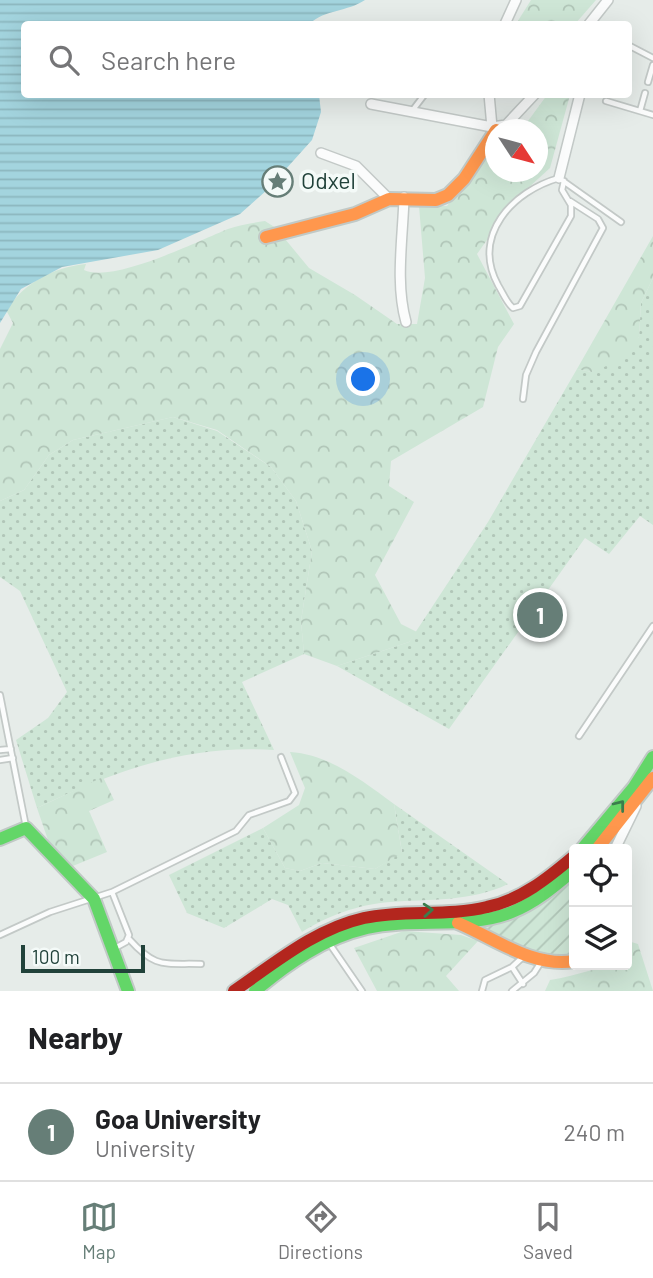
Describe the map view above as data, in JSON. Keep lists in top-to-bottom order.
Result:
{
  "places": {
    "place": ["Odxel"]
  },
  "scale_bar": "100 m",
  "north": "bottom right",
  "page": {
    "search": "Search here",
    "pins": "1",
    "scale": "100 m",
    "heading": "Nearby",
    "list": [
      {
        "mark": "1",
        "name": "Goa University",
        "note": "University",
        "value": "240 m"
      }
    ],
    "nav": ["Map", "Directions", "Saved"]
  }
}
